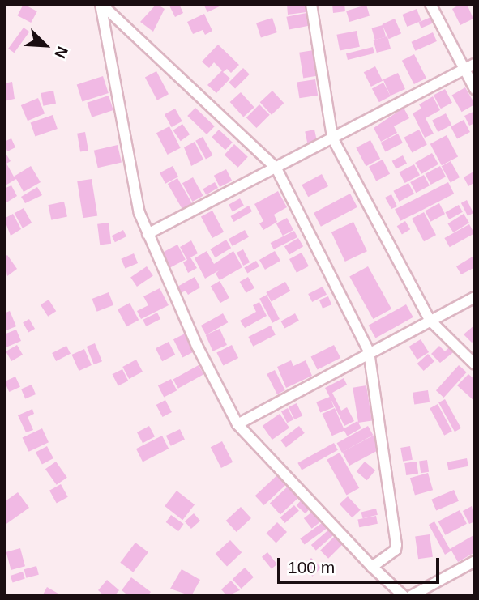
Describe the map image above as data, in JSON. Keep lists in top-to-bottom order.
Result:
{
  "scale_bar": "100 m",
  "north": "bottom right"
}
